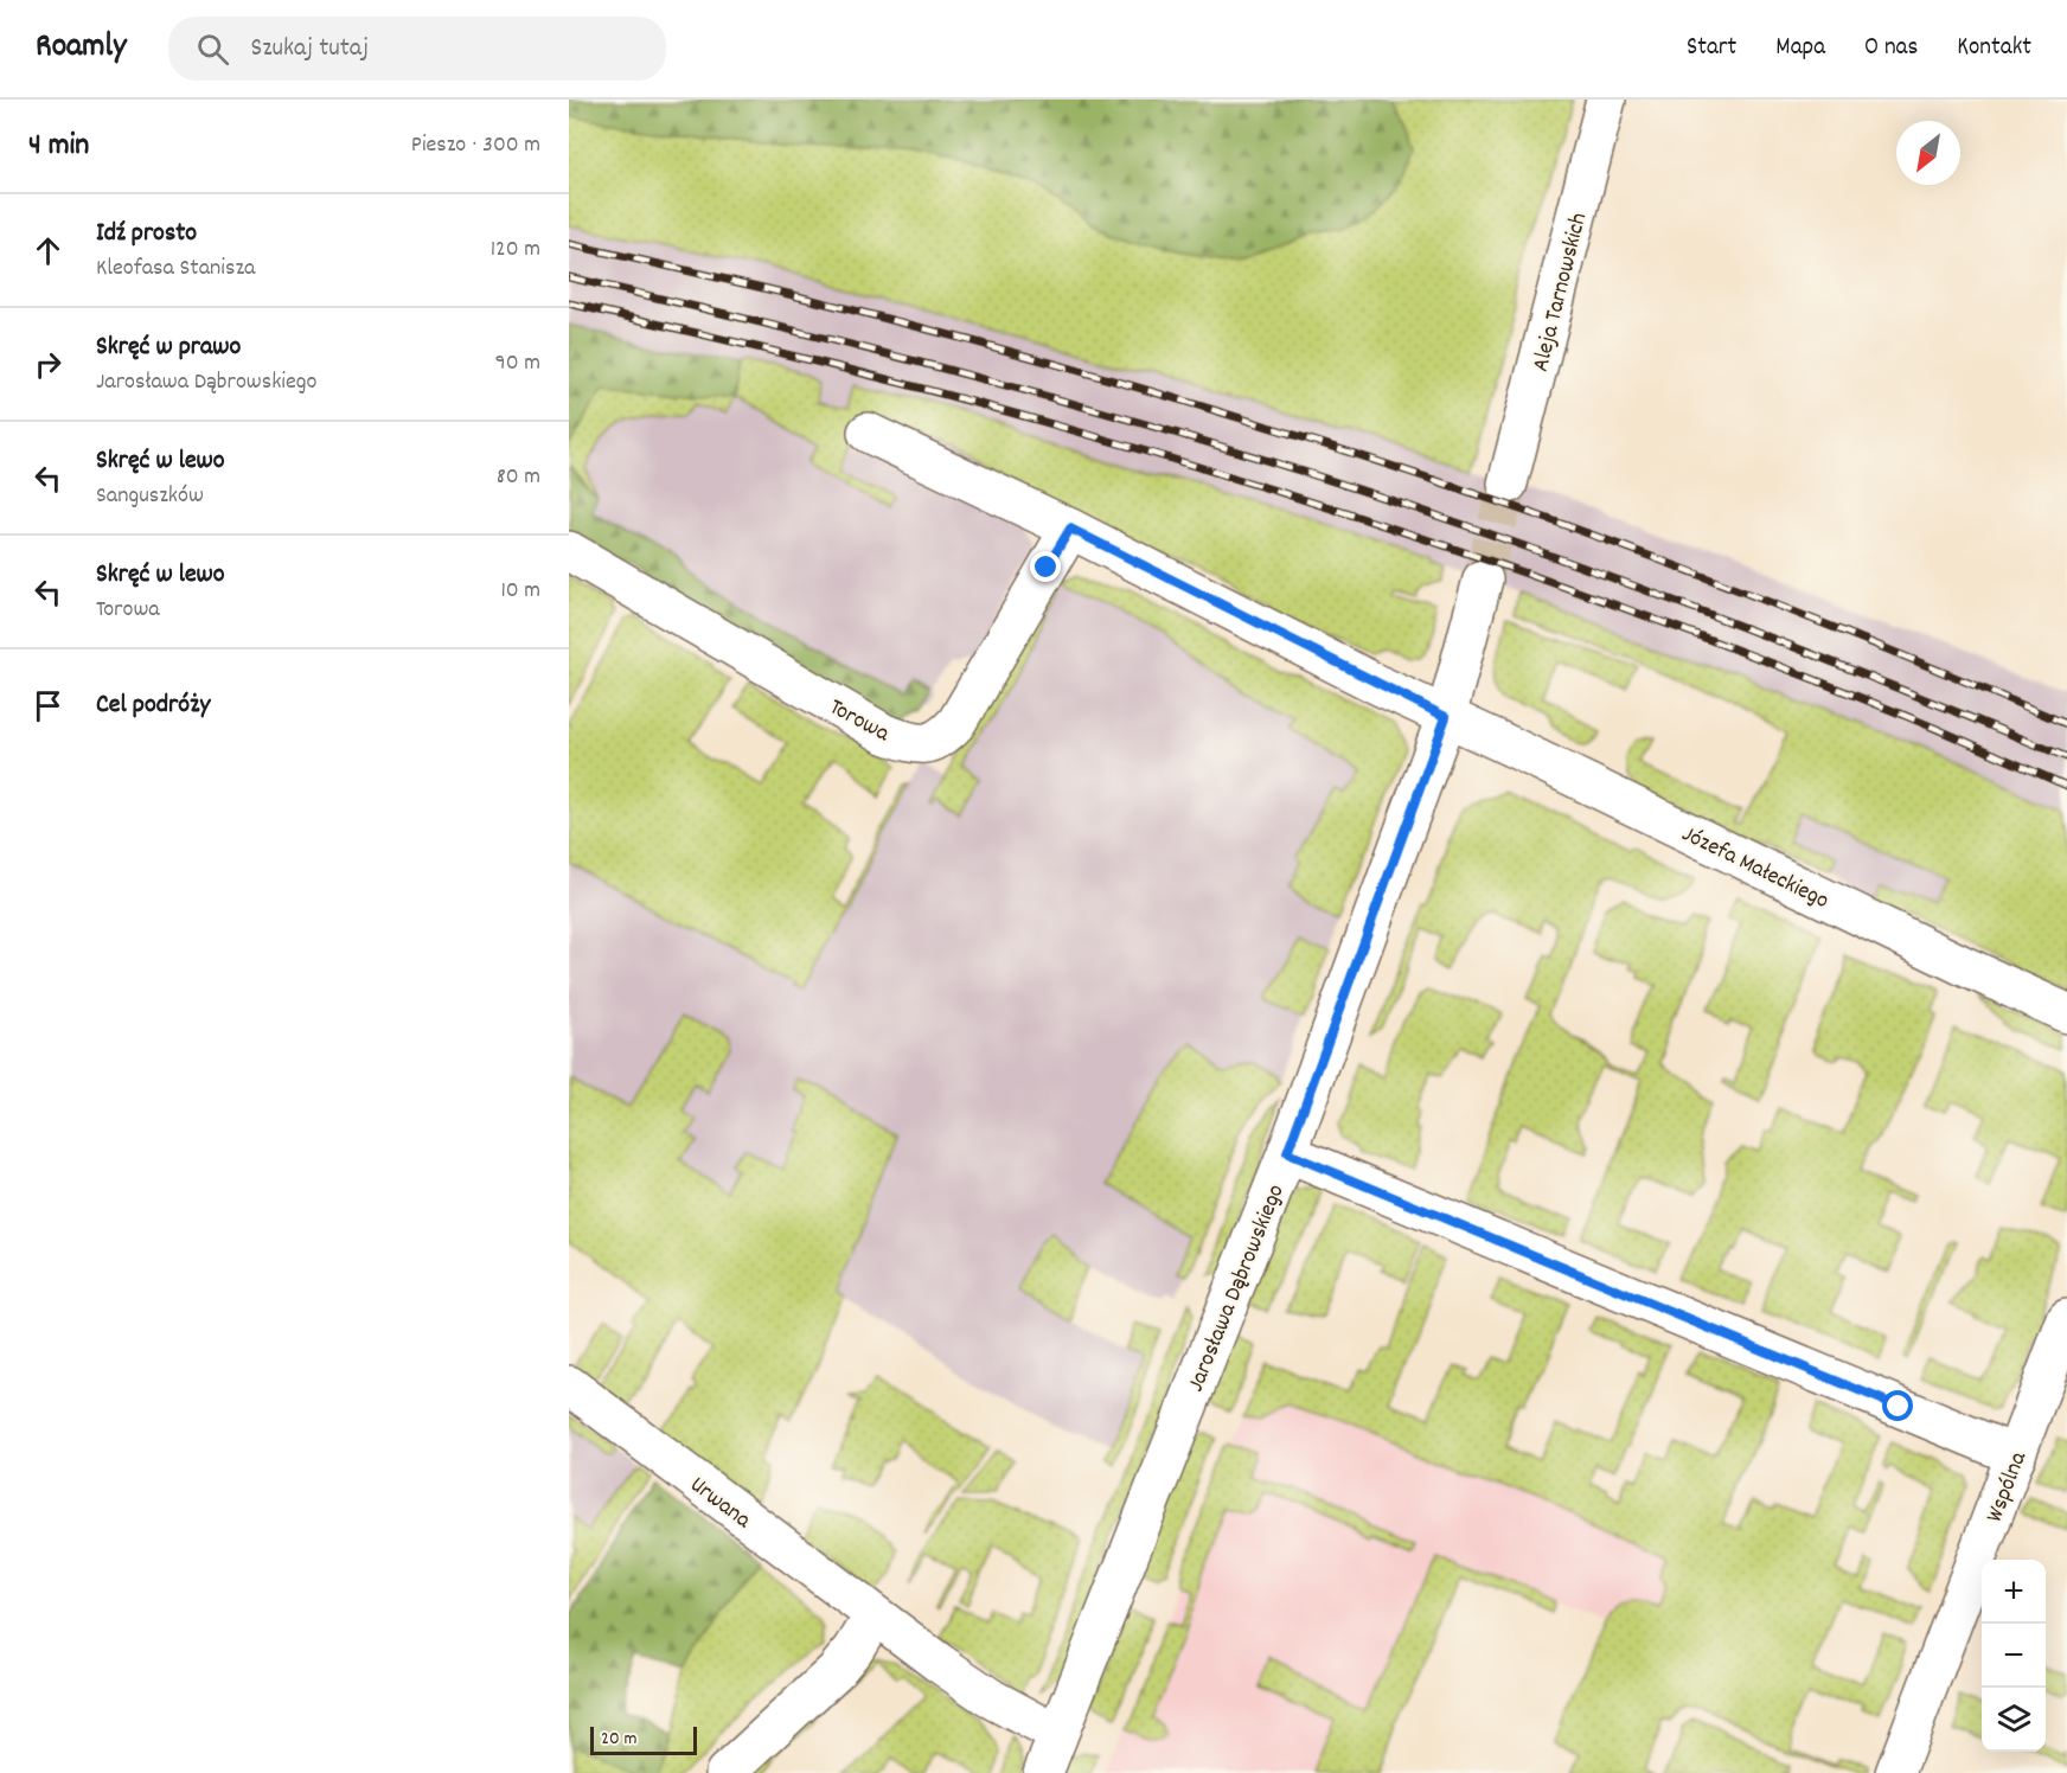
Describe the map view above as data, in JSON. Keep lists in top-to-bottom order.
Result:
{
  "streets": {
    "street": [
      "Aleja Tarnowskich",
      "Torowa",
      "Józefa Małeckiego",
      "Jarosława Dąbrowskiego",
      "Wspólna",
      "Urwana"
    ]
  },
  "crossings": [
    ["Torowa", "Józefa Małeckiego"],
    ["Józefa Małeckiego", "Jarosława Dąbrowskiego"],
    ["Jarosława Dąbrowskiego", "Urwana"]
  ],
  "scale_bar": "20 m",
  "north": "bottom left",
  "page": {
    "header": "Roamly",
    "search": "Szukaj tutaj",
    "nav": [
      "Start",
      "Mapa",
      "O nas",
      "Kontakt"
    ],
    "heading": ["4 min", "Pieszo · 300 m"],
    "list": [
      ["Idź prosto", "Kleofasa Stanisza", "120 m"],
      ["Skręć w prawo", "Jarosława Dąbrowskiego", "90 m"],
      ["Skręć w lewo", "Sanguszków", "80 m"],
      ["Skręć w lewo", "Torowa", "10 m"],
      "Cel podróży"
    ],
    "map_buttons": ["+", "−"],
    "scale": "20 m"
  }
}
